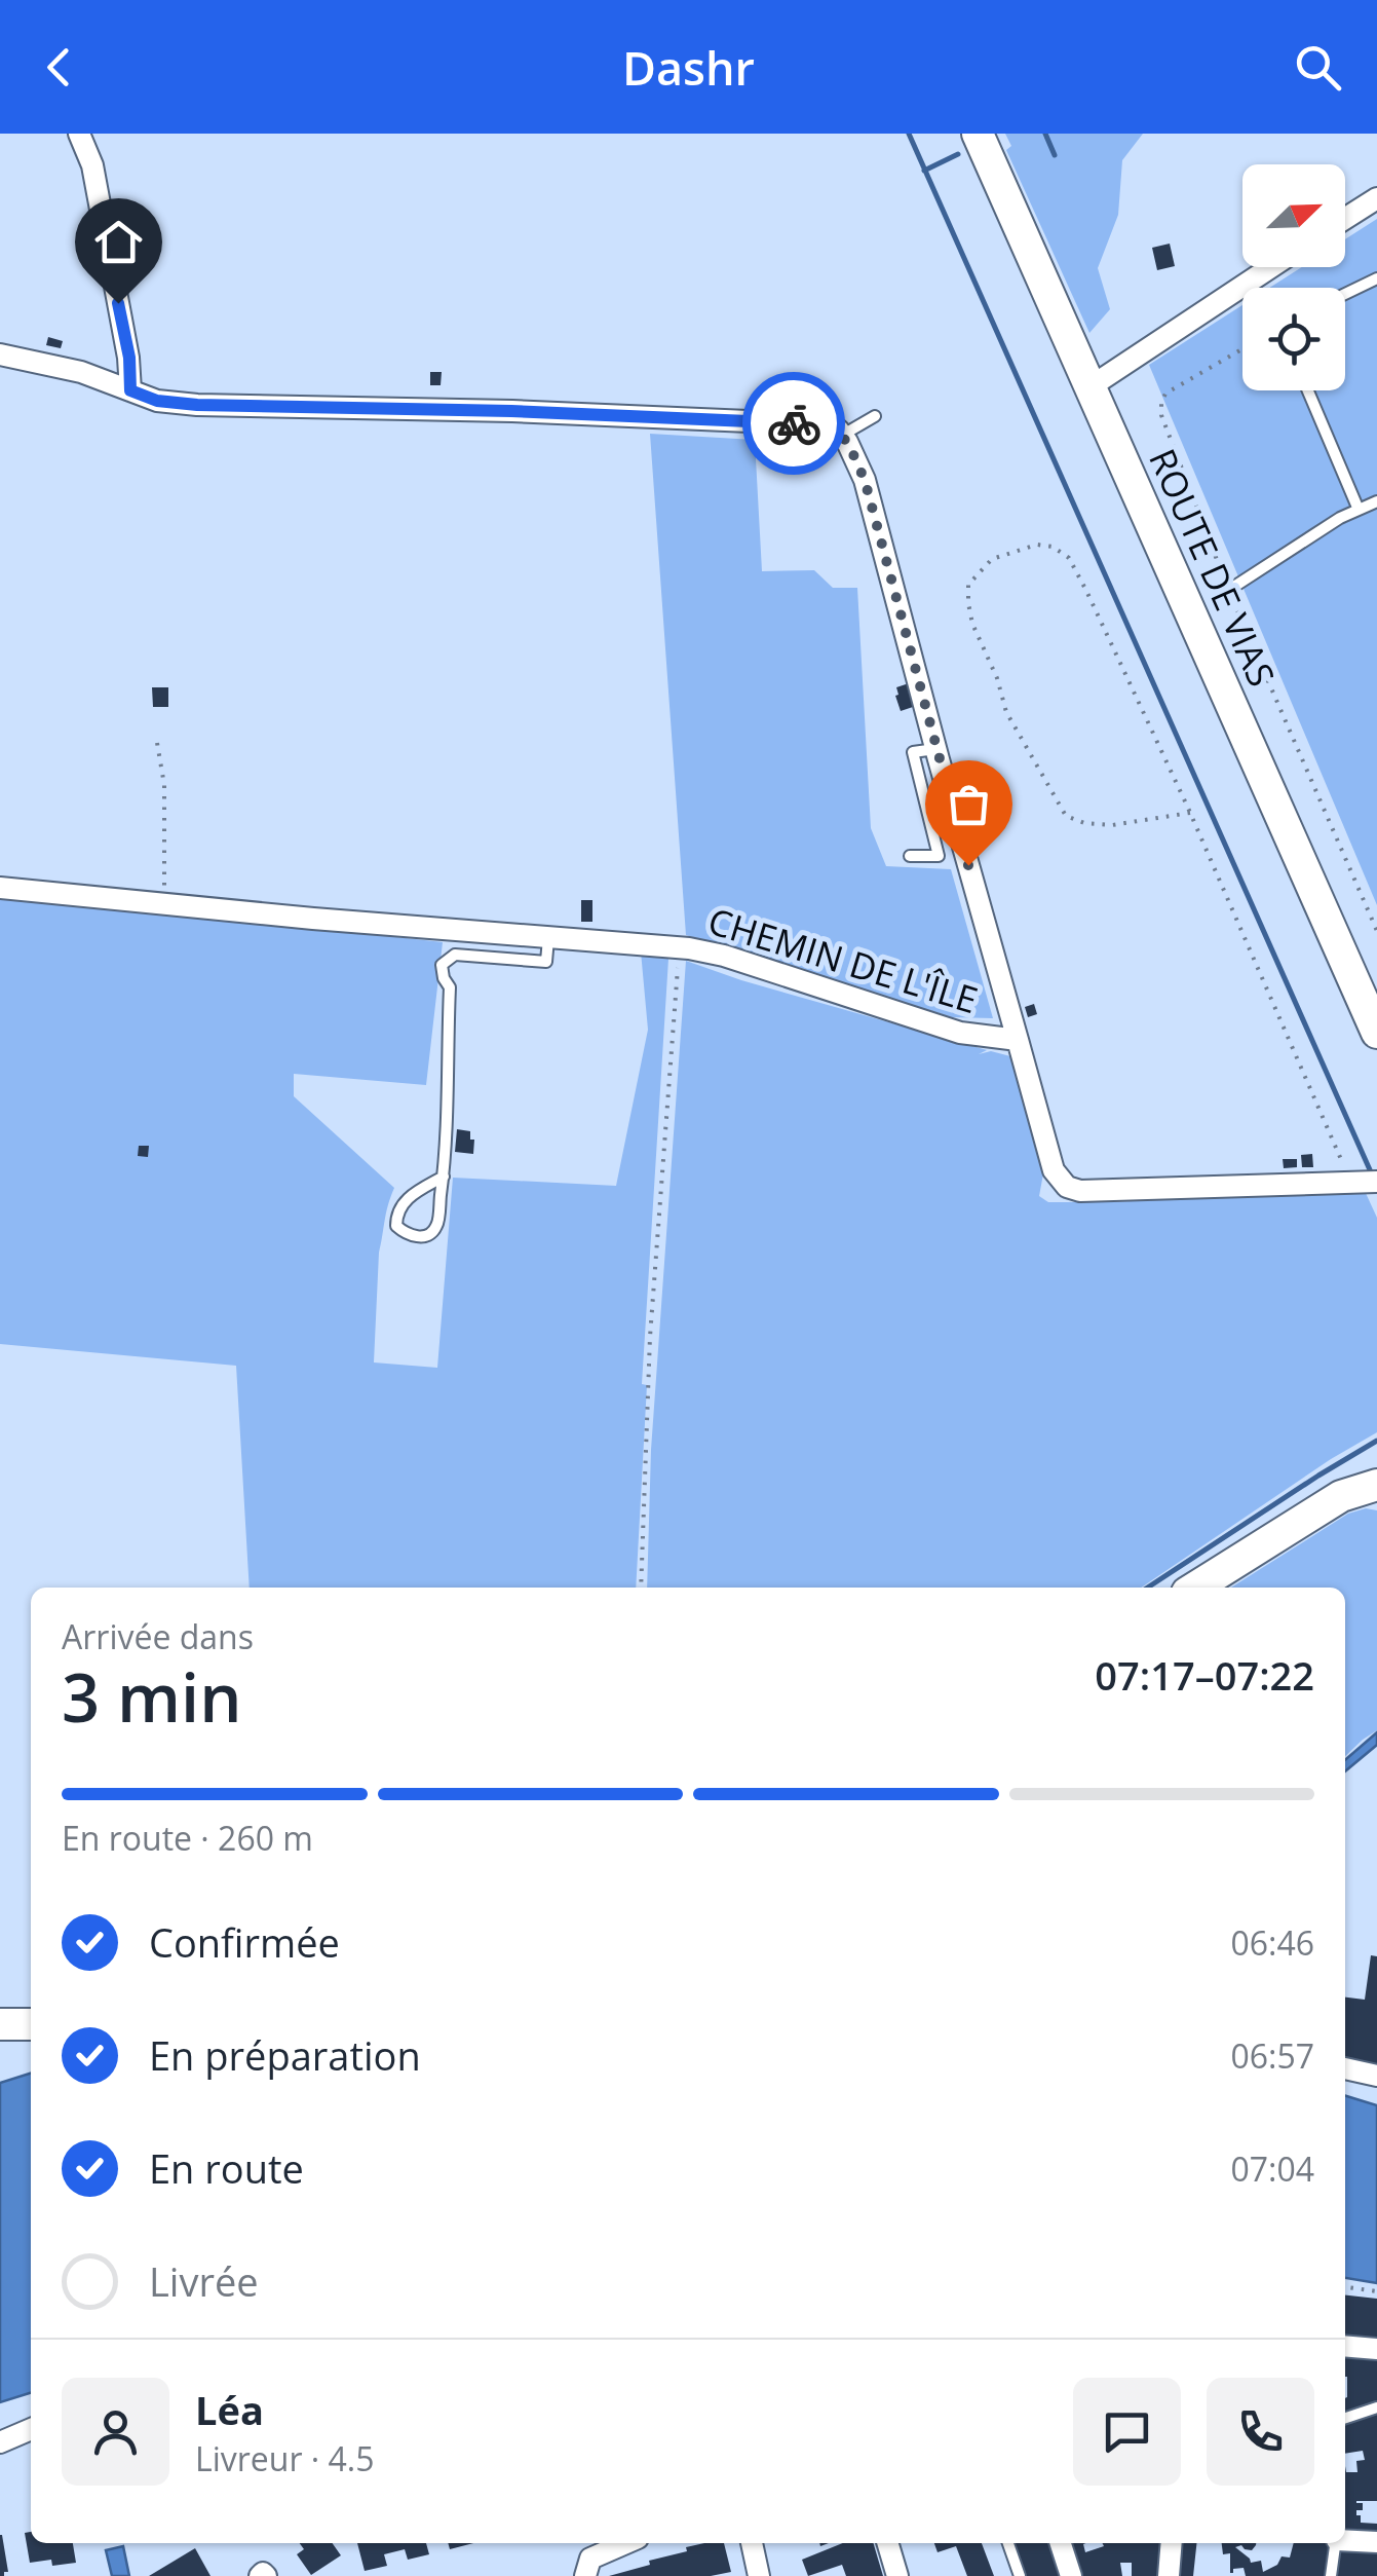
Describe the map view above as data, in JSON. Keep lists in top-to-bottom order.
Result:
{
  "streets": {
    "main road": ["ROUTE DE VIAS"],
    "street": ["CHEMIN DE L'ÎLE"]
  },
  "north": "top right",
  "page": {
    "header": "Dashr",
    "heading": ["3 min", "Arrivée dans", "07:17–07:22"],
    "panel": ["Léa", "Livreur · 4.5"],
    "bar": "En route · 260 m",
    "list": [
      ["Confirmée", "06:46"],
      ["En préparation", "06:57"],
      ["En route", "07:04"],
      "Livrée"
    ]
  }
}
